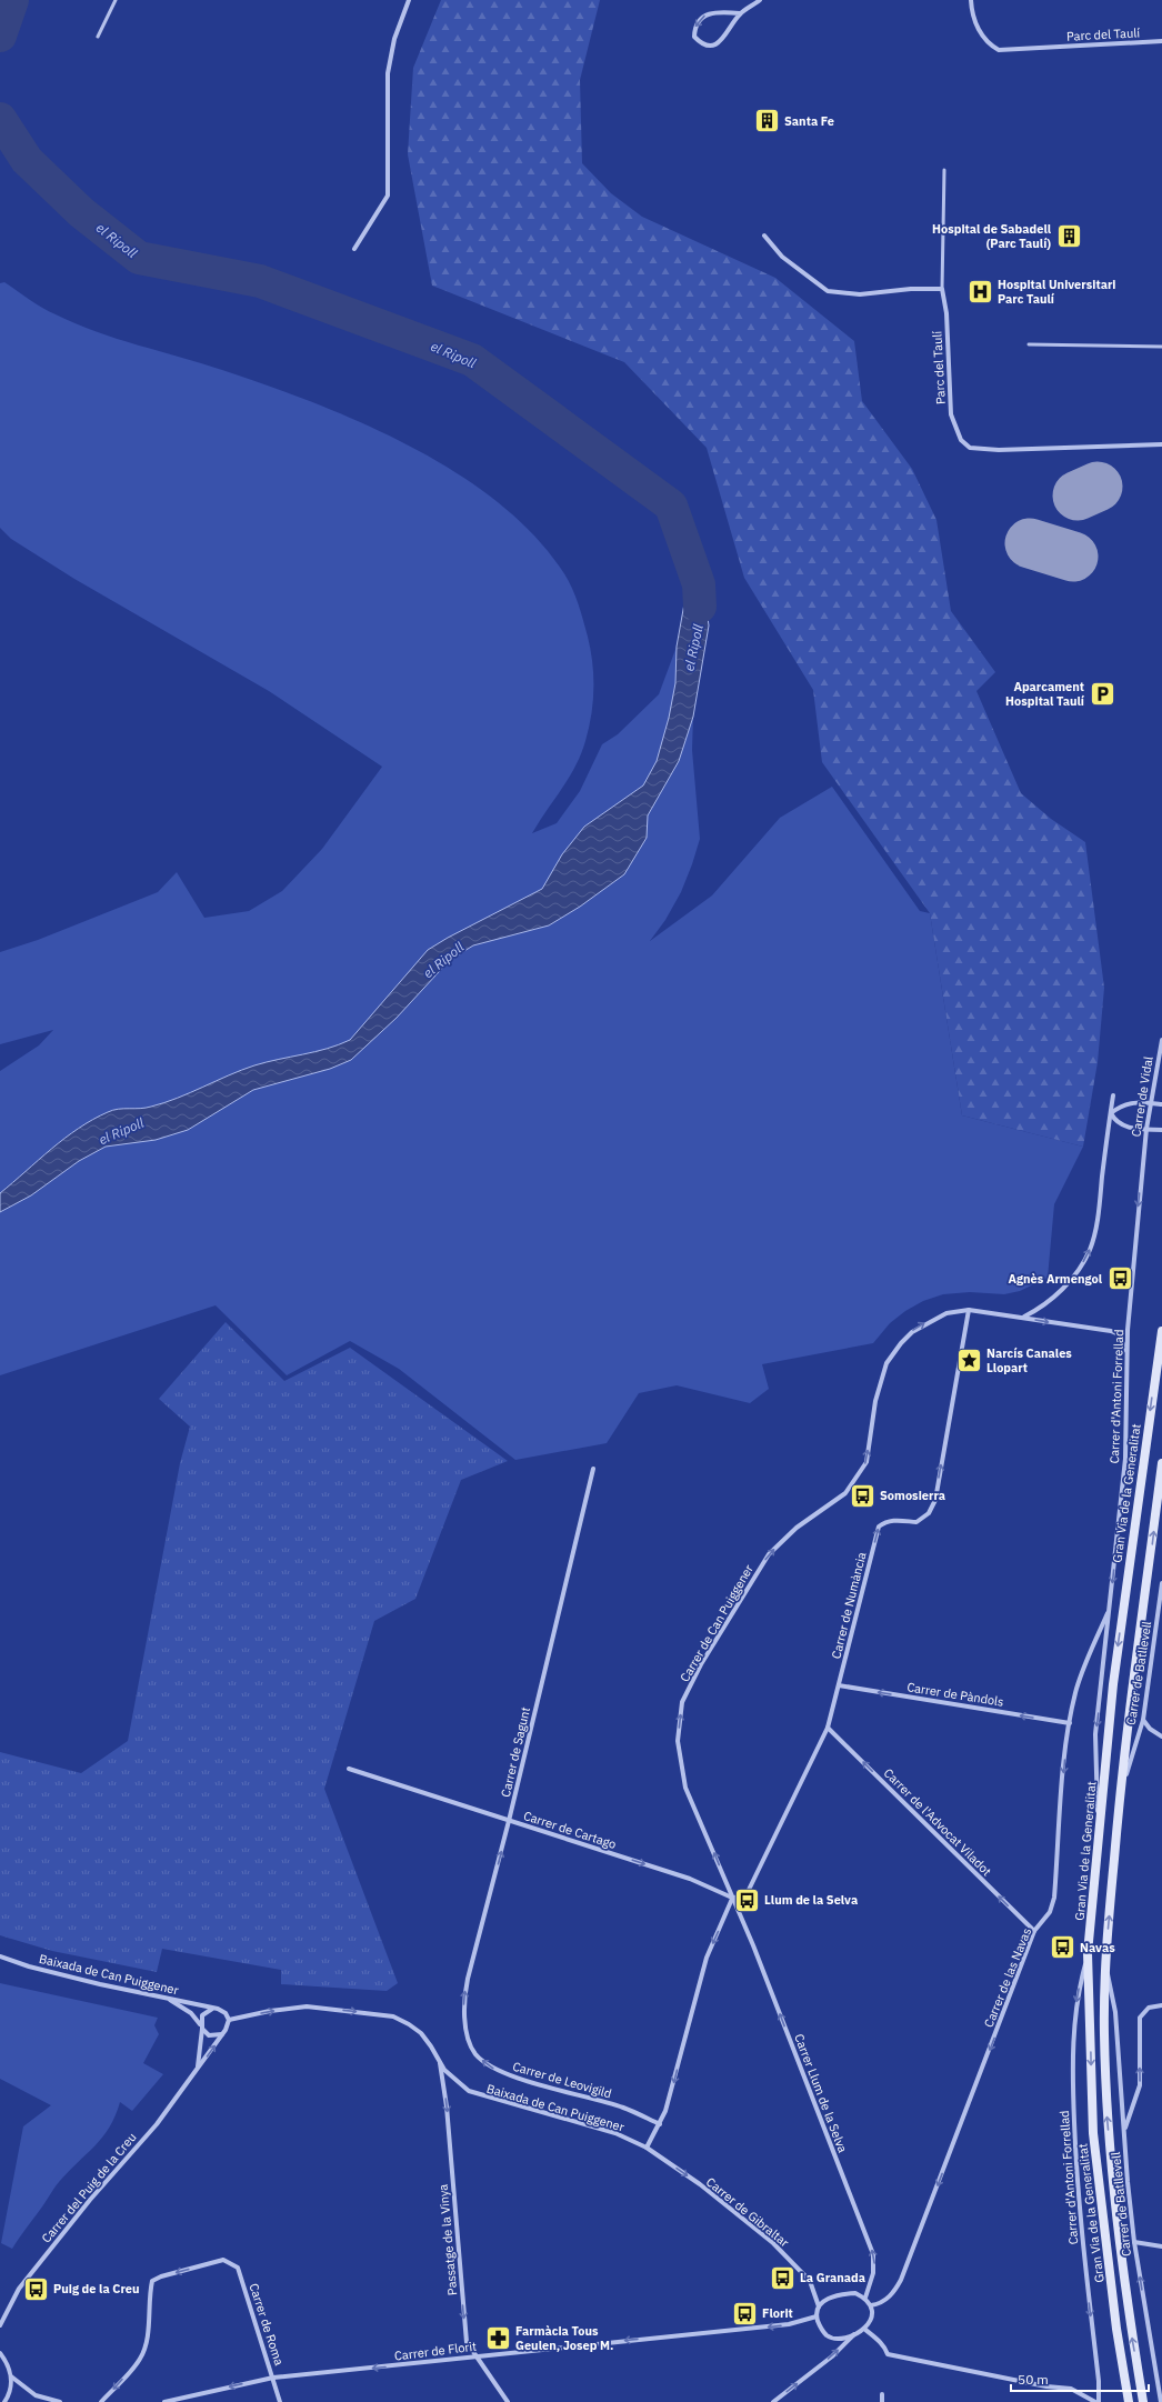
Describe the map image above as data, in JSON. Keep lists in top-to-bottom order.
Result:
{
  "streets": {
    "street": [
      "Parc del Taulí",
      "Carrer de Vidal",
      "Carrer d'Antoni Forrellad",
      "Gran Via de la Generalitat",
      "Carrer de Numància",
      "Carrer de Can Puiggener",
      "Carrer de Batllevell",
      "Carrer de Pàndols",
      "Carrer de Sagunt",
      "Carrer de l'Advocat Viladot",
      "Carrer de Cartago",
      "Baixada de Can Puiggener",
      "Carrer de las Navas",
      "Carrer de Leovigild",
      "Carrer Llum de la Selva",
      "Carrer del Puig de la Creu",
      "Carrer de Gibraltar",
      "Passatge de la Vinya",
      "Carrer de Roma",
      "Carrer de Florit"
    ]
  },
  "crossings": [
    ["Carrer de Vidal", "Carrer d'Antoni Forrellad"],
    ["Carrer d'Antoni Forrellad", "Gran Via de la Generalitat"],
    ["Carrer d'Antoni Forrellad", "Carrer de las Navas"],
    ["Gran Via de la Generalitat", "Carrer de Batllevell"],
    ["Carrer de Numància", "Carrer de Can Puiggener"],
    ["Carrer de Numància", "Carrer de Pàndols"],
    ["Carrer de Numància", "Carrer de l'Advocat Viladot"],
    ["Carrer de Numància", "Carrer de Cartago"],
    ["Carrer de Numància", "Carrer Llum de la Selva"],
    ["Carrer de Can Puiggener", "Carrer de Cartago"],
    ["Carrer de Can Puiggener", "Carrer Llum de la Selva"],
    ["Carrer de Pàndols", "Carrer de las Navas"],
    ["Carrer de Sagunt", "Carrer de Cartago"],
    ["Carrer de Sagunt", "Carrer de Leovigild"],
    ["Carrer de l'Advocat Viladot", "Carrer de las Navas"],
    ["Carrer de Cartago", "Carrer Llum de la Selva"],
    ["Baixada de Can Puiggener", "Carrer del Puig de la Creu"],
    ["Baixada de Can Puiggener", "Carrer de Gibraltar"],
    ["Baixada de Can Puiggener", "Passatge de la Vinya"],
    ["Carrer de las Navas", "Carrer Llum de la Selva"],
    ["Carrer de las Navas", "Carrer de Gibraltar"],
    ["Carrer de las Navas", "Carrer de Florit"],
    ["Carrer Llum de la Selva", "Carrer de Gibraltar"],
    ["Carrer Llum de la Selva", "Carrer de Florit"],
    ["Carrer de Gibraltar", "Carrer de Florit"],
    ["Passatge de la Vinya", "Carrer de Florit"],
    ["Carrer de Roma", "Carrer de Florit"]
  ],
  "one_way": [
    "Carrer d'Antoni Forrellad",
    "Carrer de Numància",
    "Carrer de Can Puiggener",
    "Carrer de Pàndols",
    "Carrer de Sagunt",
    "Carrer de l'Advocat Viladot",
    "Carrer de Cartago",
    "Carrer de las Navas",
    "Carrer de Leovigild",
    "Carrer Llum de la Selva",
    "Carrer de Gibraltar",
    "Passatge de la Vinya",
    "Carrer de Florit"
  ],
  "water": ["el Ripoll"],
  "places": {
    "building": ["Santa Fe", "Hospital de Sabadell (Parc Taulí)"],
    "hospital": ["Hospital Universitari Parc Taulí"],
    "parking": ["Aparcament Hospital Taulí"],
    "bus stop": [
      "Agnès Armengol",
      "Somosierra",
      "Llum de la Selva",
      "Navas",
      "La Granada",
      "Puig de la Creu",
      "Florit"
    ],
    "place": ["Narcís Canales Llopart"],
    "pharmacy": ["Farmàcia Tous Geulen, Josep M."]
  },
  "scale_bar": "50 m"
}
